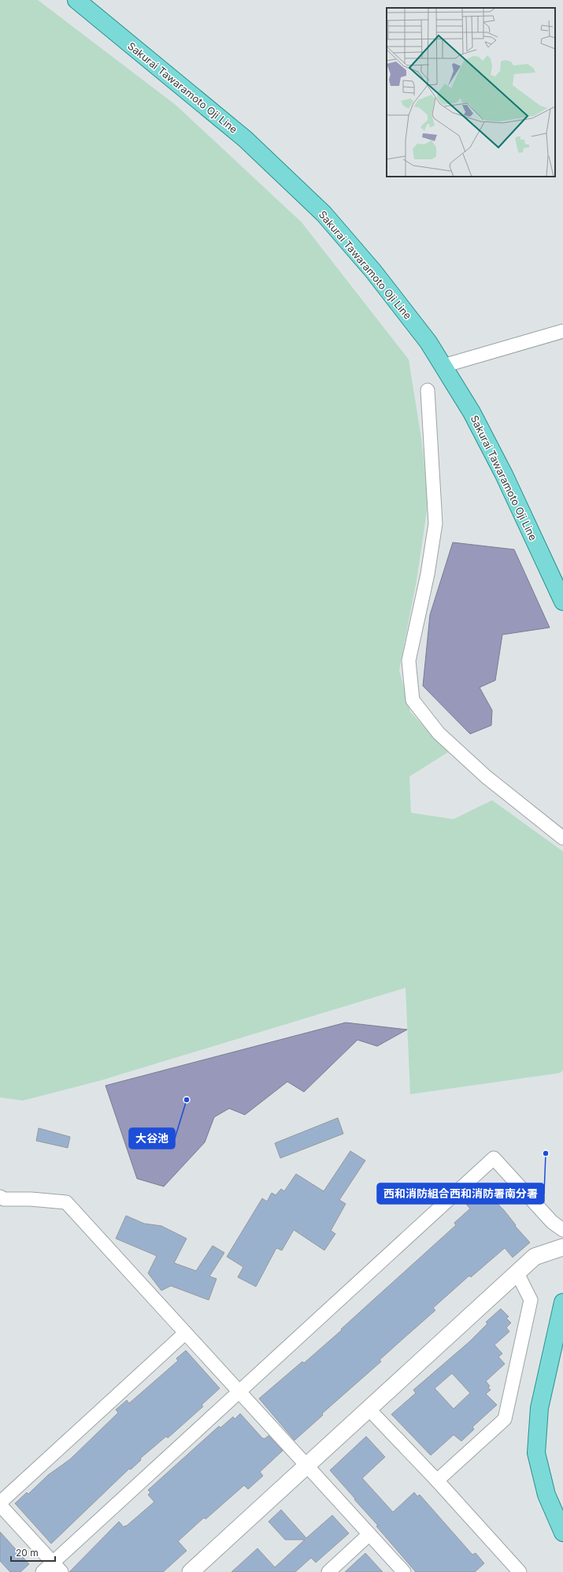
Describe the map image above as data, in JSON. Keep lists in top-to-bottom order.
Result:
{
  "streets": {
    "main road": ["Sakurai Tawaramoto Oji Line"]
  },
  "places": ["大谷池", "西和消防組合西和消防署南分署"],
  "scale_bar": "20 m"
}
